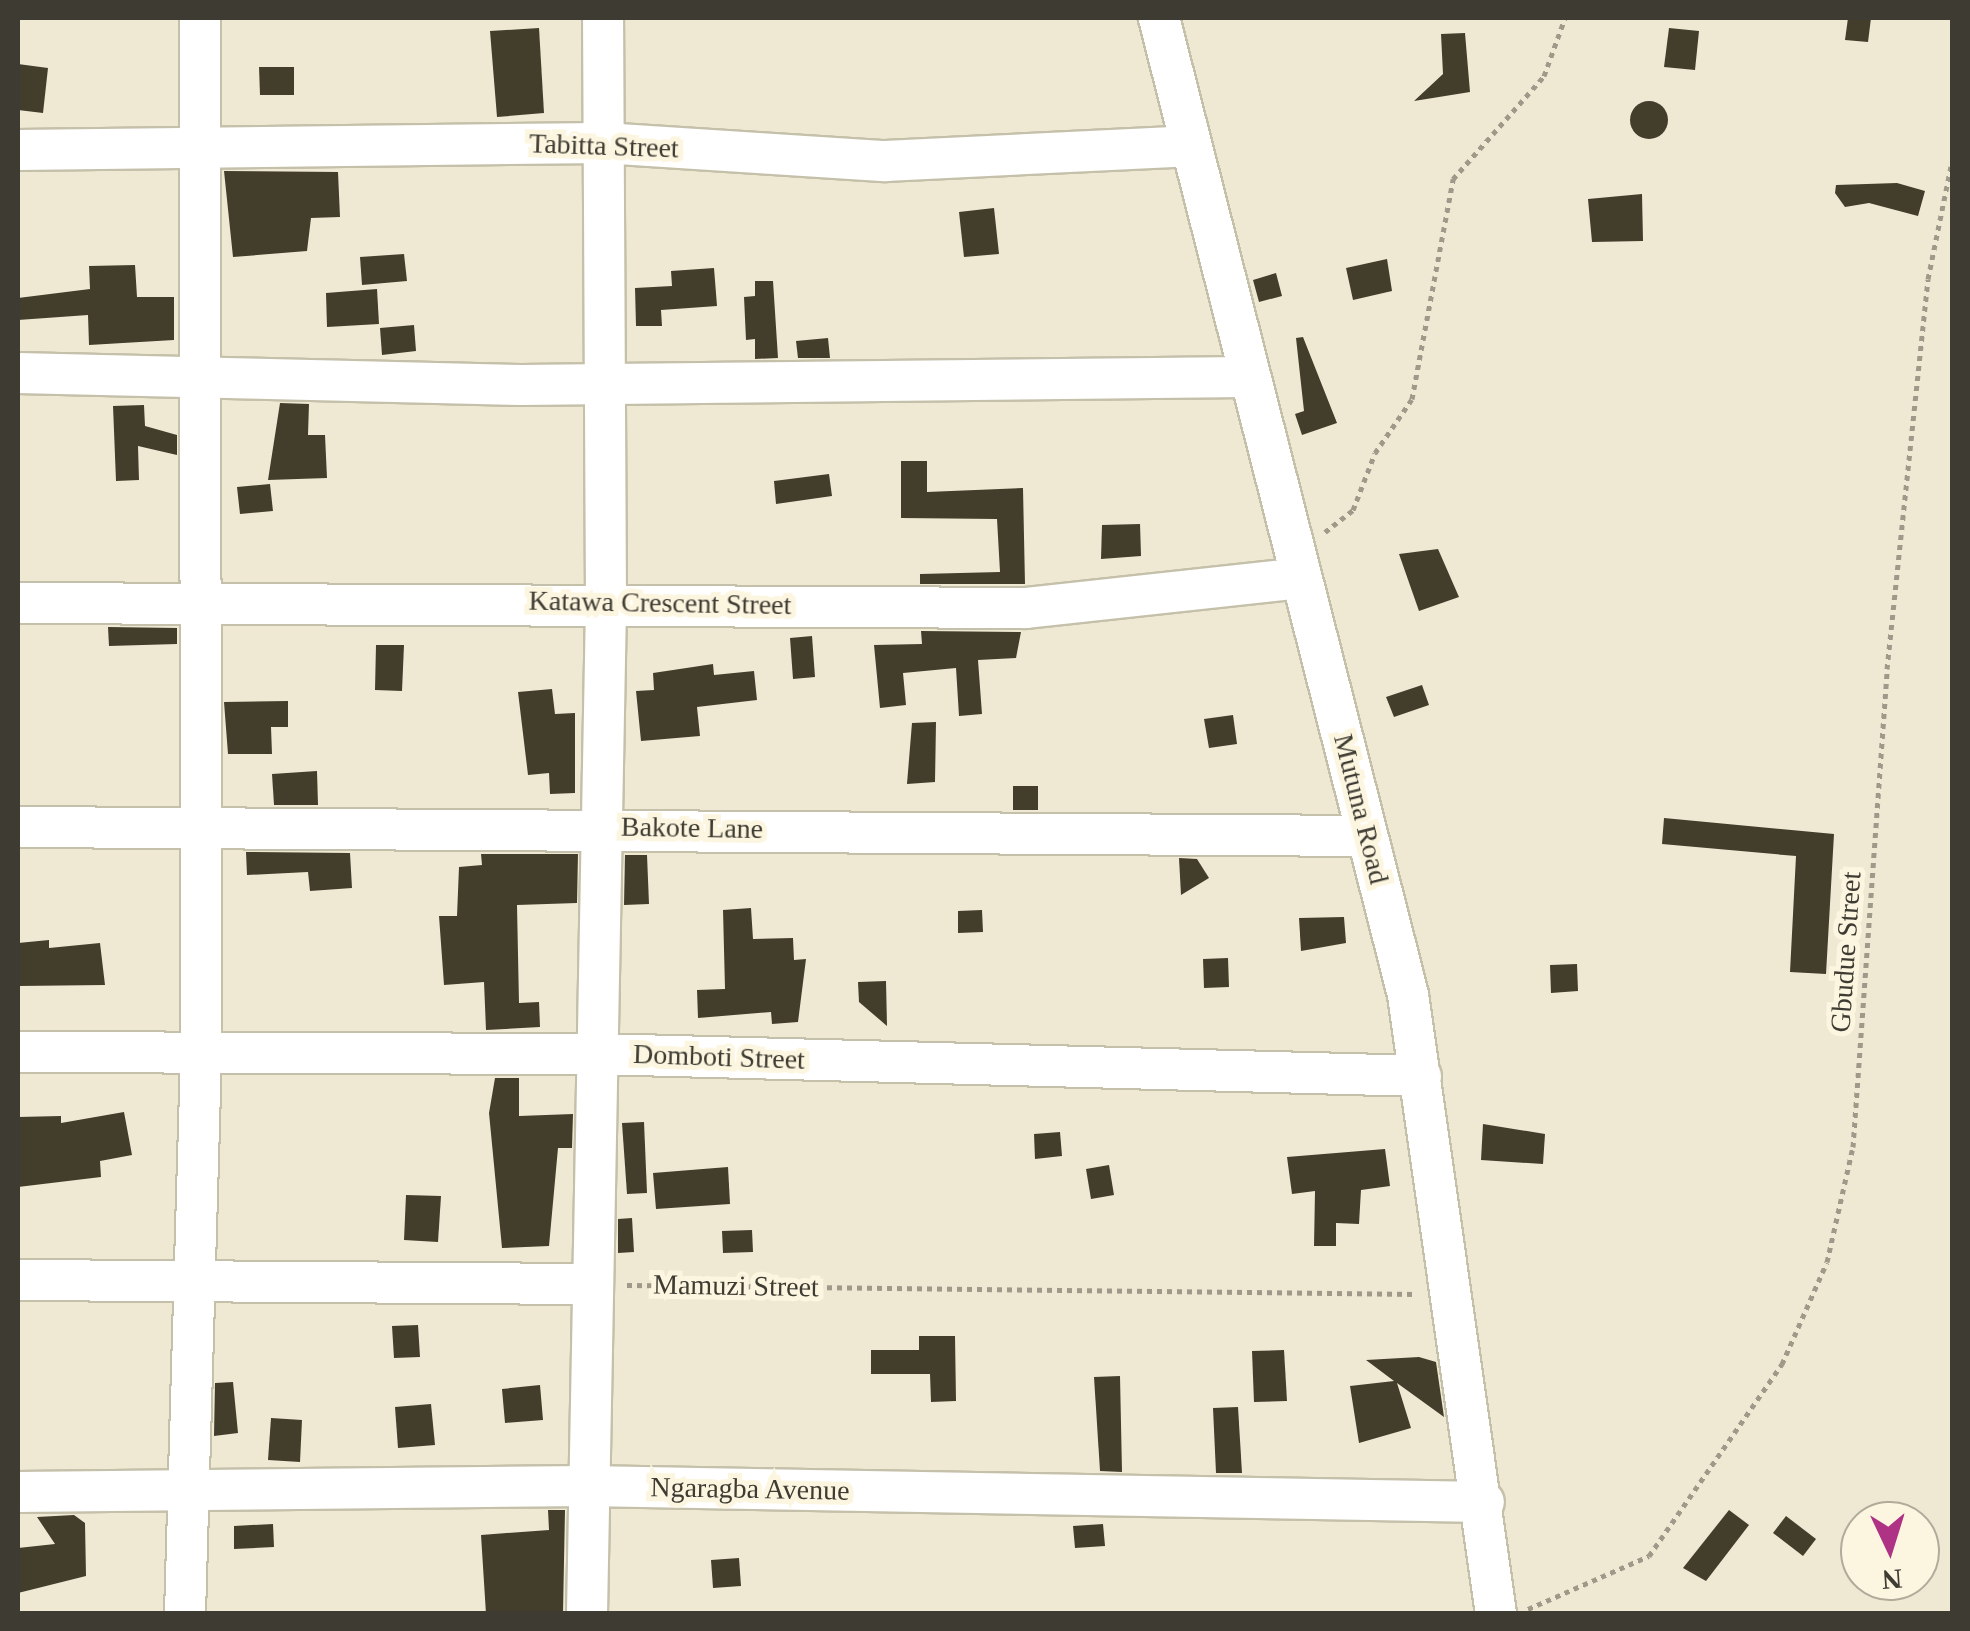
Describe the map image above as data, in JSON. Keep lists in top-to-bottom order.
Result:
{
  "streets": {
    "street": [
      "Tabitta Street",
      "Katawa Crescent Street",
      "Mutuna Road",
      "Bakote Lane",
      "Domboti Street",
      "Ngaragba Avenue"
    ],
    "path": ["Gbudue Street", "Mamuzi Street"]
  },
  "crossings": [
    ["Tabitta Street", "Mutuna Road"],
    ["Katawa Crescent Street", "Mutuna Road"],
    ["Mutuna Road", "Bakote Lane"],
    ["Mutuna Road", "Domboti Street"],
    ["Mutuna Road", "Mamuzi Street"],
    ["Mutuna Road", "Ngaragba Avenue"]
  ],
  "north": "bottom"
}
